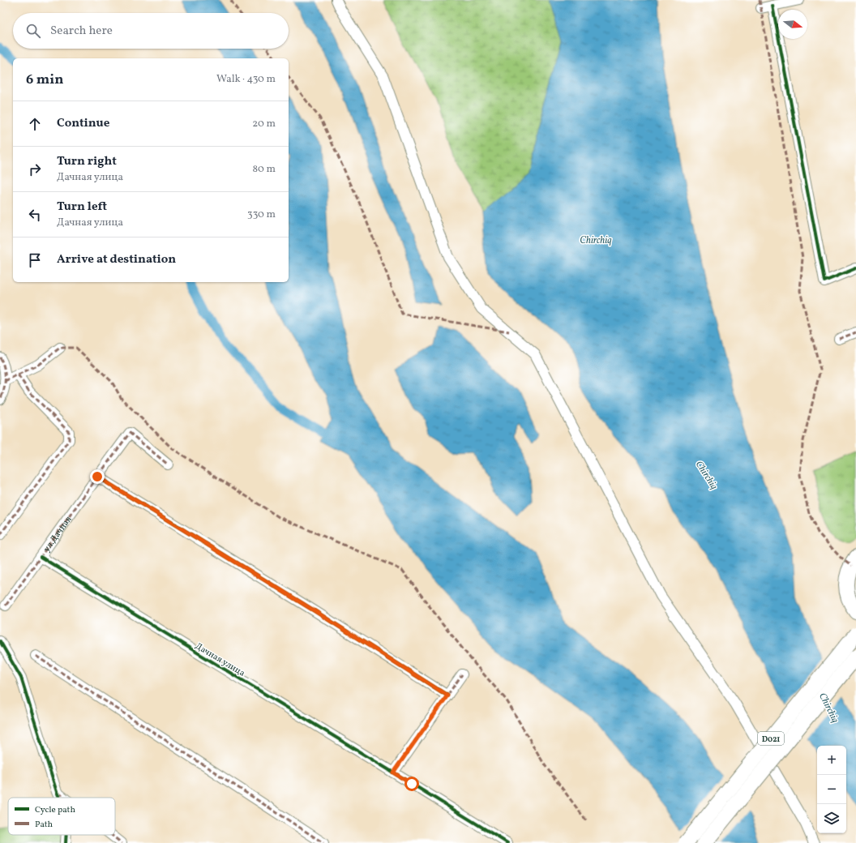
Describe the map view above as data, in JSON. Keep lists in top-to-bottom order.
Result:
{
  "streets": {
    "highway": ["D021"],
    "street": ["ул.Дачная", "Дачная улица"]
  },
  "crossings": [
    ["ул.Дачная", "Дачная улица"]
  ],
  "water": ["Chirchiq"],
  "legend": ["Cycle path", "Path"],
  "north": "right",
  "page": {
    "search": "Search here",
    "heading": ["6 min", "Walk · 430 m"],
    "list": [
      ["Continue", "20 m"],
      ["Turn right", "Дачная улица", "80 m"],
      ["Turn left", "Дачная улица", "330 m"],
      "Arrive at destination"
    ],
    "map_buttons": ["+", "−"]
  }
}
